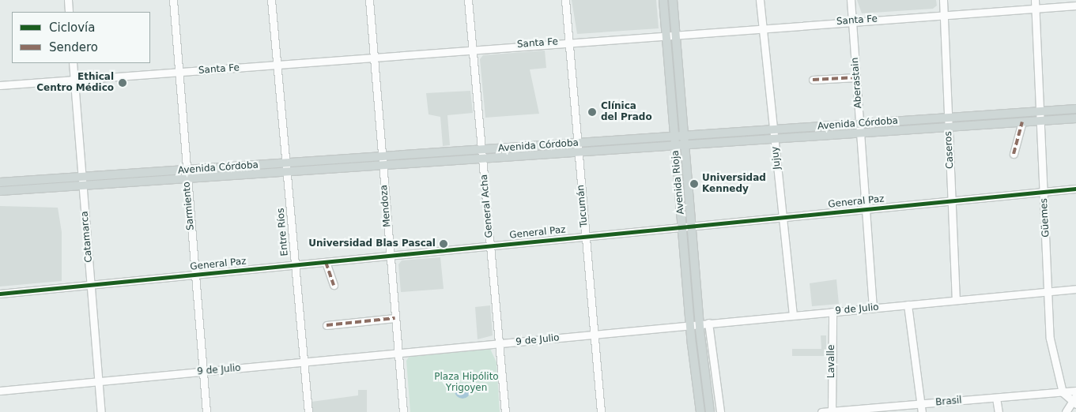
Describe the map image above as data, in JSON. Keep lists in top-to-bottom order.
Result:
{
  "streets": {
    "main road": ["Avenida Córdoba", "Avenida Rioja"],
    "street": [
      "Santa Fe",
      "Aberastain",
      "Caseros",
      "Jujuy",
      "General Paz",
      "Sarmiento",
      "Mendoza",
      "General Acha",
      "Tucumán",
      "Güemes",
      "Entre Ríos",
      "Catamarca",
      "9 de Julio",
      "Lavalle",
      "Brasil"
    ]
  },
  "crossings": [
    ["Santa Fe", "Aberastain"],
    ["Santa Fe", "Caseros"],
    ["Santa Fe", "Jujuy"],
    ["Santa Fe", "Avenida Rioja"],
    ["Santa Fe", "Sarmiento"],
    ["Santa Fe", "Mendoza"],
    ["Santa Fe", "General Acha"],
    ["Santa Fe", "Tucumán"],
    ["Santa Fe", "Güemes"],
    ["Santa Fe", "Entre Ríos"],
    ["Santa Fe", "Catamarca"],
    ["Aberastain", "Avenida Córdoba"],
    ["Aberastain", "General Paz"],
    ["Aberastain", "9 de Julio"],
    ["Avenida Córdoba", "Caseros"],
    ["Avenida Córdoba", "Jujuy"],
    ["Avenida Córdoba", "Avenida Rioja"],
    ["Avenida Córdoba", "Sarmiento"],
    ["Avenida Córdoba", "Mendoza"],
    ["Avenida Córdoba", "General Acha"],
    ["Avenida Córdoba", "Tucumán"],
    ["Avenida Córdoba", "Güemes"],
    ["Avenida Córdoba", "Entre Ríos"],
    ["Avenida Córdoba", "Catamarca"],
    ["Caseros", "General Paz"],
    ["Caseros", "9 de Julio"],
    ["Jujuy", "General Paz"],
    ["Jujuy", "9 de Julio"],
    ["Avenida Rioja", "General Paz"],
    ["Avenida Rioja", "9 de Julio"],
    ["General Paz", "Sarmiento"],
    ["General Paz", "Mendoza"],
    ["General Paz", "General Acha"],
    ["General Paz", "Tucumán"],
    ["General Paz", "Güemes"],
    ["General Paz", "Entre Ríos"],
    ["General Paz", "Catamarca"],
    ["Sarmiento", "9 de Julio"],
    ["Mendoza", "9 de Julio"],
    ["General Acha", "9 de Julio"],
    ["Tucumán", "9 de Julio"],
    ["Güemes", "9 de Julio"],
    ["Güemes", "Brasil"],
    ["Entre Ríos", "9 de Julio"],
    ["Catamarca", "9 de Julio"],
    ["9 de Julio", "Lavalle"],
    ["Lavalle", "Brasil"]
  ],
  "parks": ["Plaza Hipólito Yrigoyen"],
  "places": [
    "Ethical Centro Médico",
    "Clínica del Prado",
    "Universidad Kennedy",
    "Universidad Blas Pascal"
  ],
  "legend": ["Ciclovía", "Sendero"]
}
